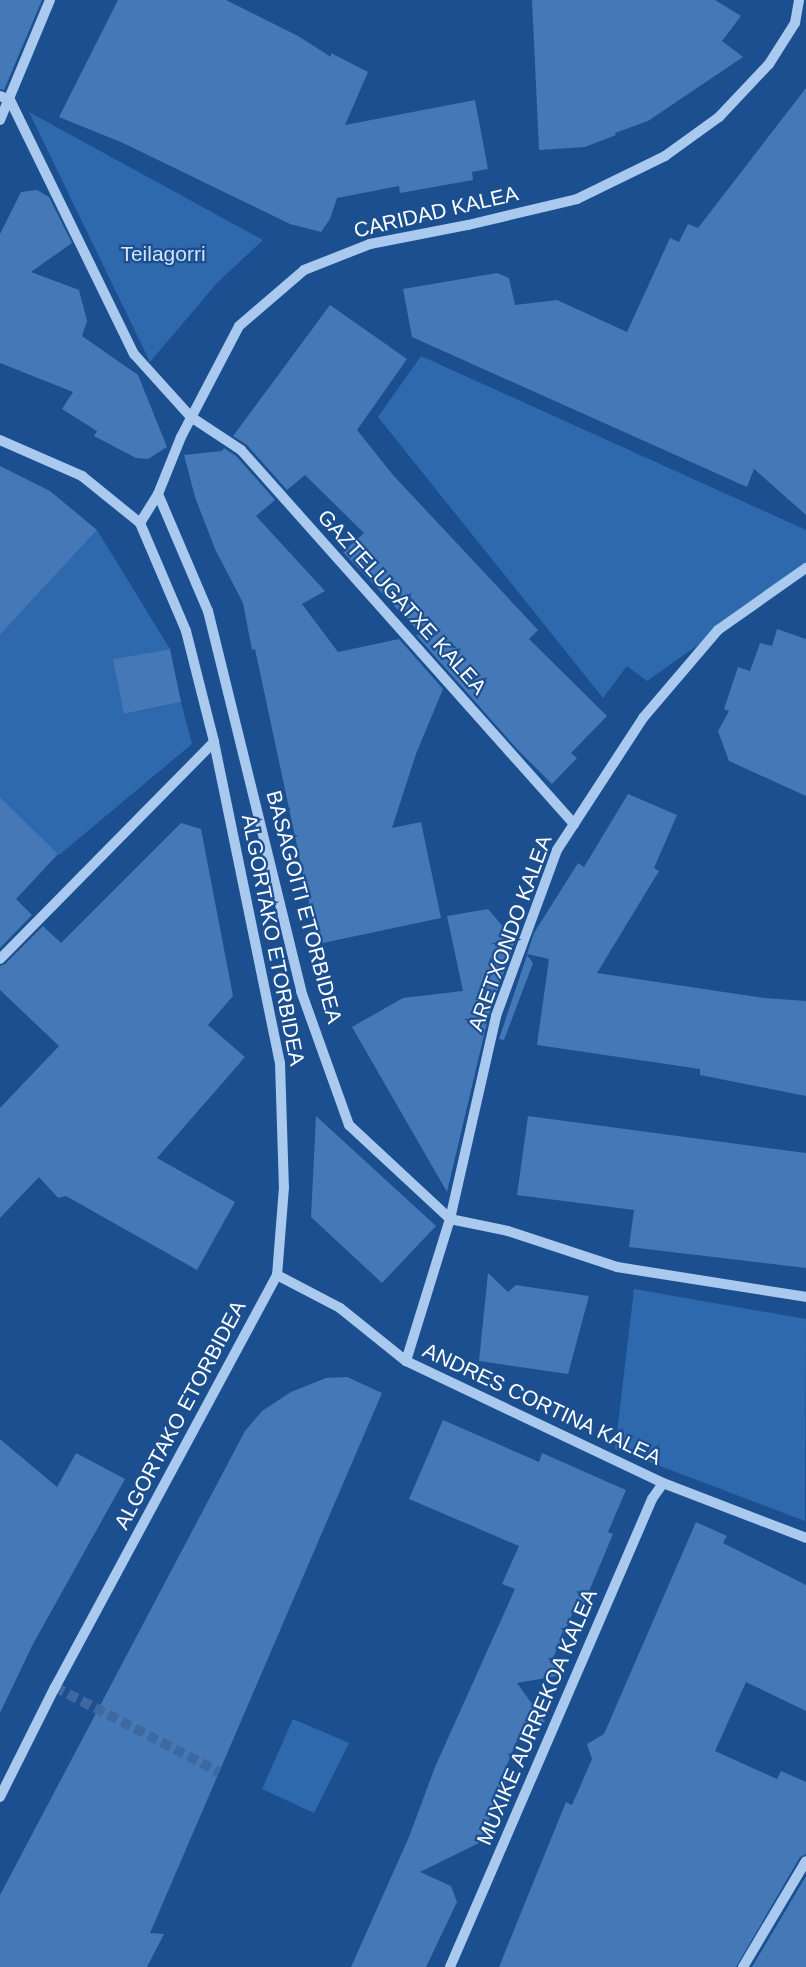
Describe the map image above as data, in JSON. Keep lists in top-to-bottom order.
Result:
{
  "streets": {
    "street": [
      "CARIDAD KALEA",
      "GAZTELUGATXE KALEA",
      "BASAGOITI ETORBIDEA",
      "ARETXONDO KALEA",
      "ALGORTAKO ETORBIDEA",
      "ANDRES CORTINA KALEA",
      "MUXIKE AURREKOA KALEA"
    ]
  },
  "crossings": [
    ["CARIDAD KALEA", "GAZTELUGATXE KALEA"],
    ["CARIDAD KALEA", "BASAGOITI ETORBIDEA"],
    ["CARIDAD KALEA", "ALGORTAKO ETORBIDEA"],
    ["GAZTELUGATXE KALEA", "ARETXONDO KALEA"],
    ["BASAGOITI ETORBIDEA", "ARETXONDO KALEA"],
    ["ARETXONDO KALEA", "ANDRES CORTINA KALEA"],
    ["ALGORTAKO ETORBIDEA", "ANDRES CORTINA KALEA"],
    ["ANDRES CORTINA KALEA", "MUXIKE AURREKOA KALEA"]
  ],
  "parks": ["Teilagorri"]
}
